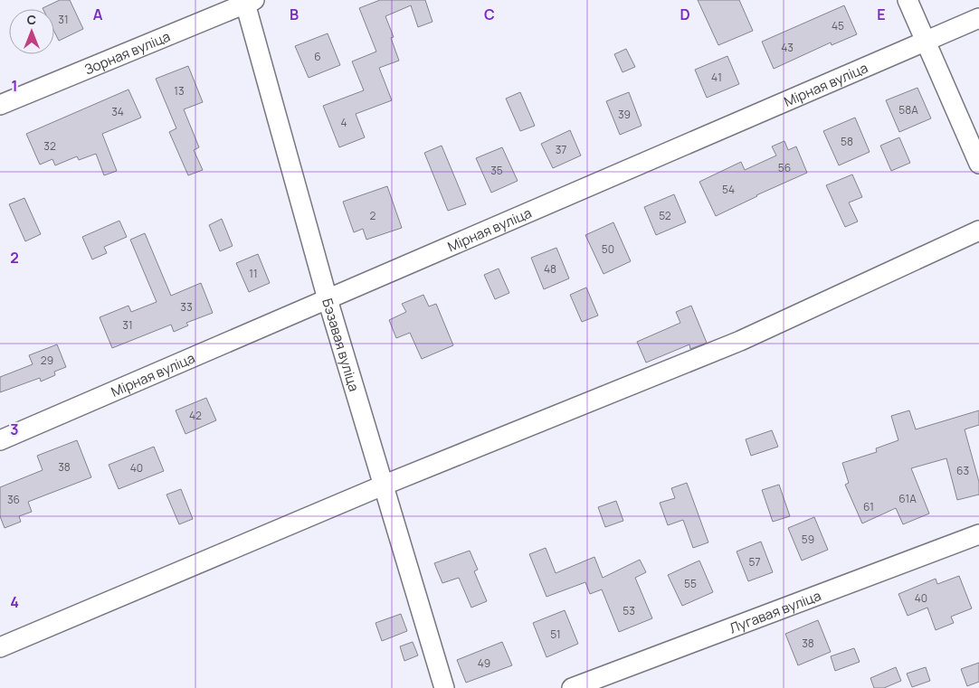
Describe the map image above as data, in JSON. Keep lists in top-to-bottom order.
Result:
{
  "streets": {
    "street": [
      "Зорная вуліца",
      "Мірная вуліца",
      "Бэзавая вуліца",
      "Лугавая вуліца"
    ]
  },
  "crossings": [
    ["Зорная вуліца", "Бэзавая вуліца"],
    ["Мірная вуліца", "Бэзавая вуліца"]
  ],
  "house_numbers": [
    "31",
    "45",
    "43",
    "6",
    "41",
    "13",
    "58А",
    "34",
    "39",
    "4",
    "58",
    "32",
    "37",
    "56",
    "35",
    "54",
    "2",
    "52",
    "50",
    "48",
    "11",
    "33",
    "31",
    "29",
    "42",
    "38",
    "40",
    "63",
    "61А",
    "36",
    "61",
    "59",
    "57",
    "55",
    "40",
    "53",
    "51",
    "38",
    "49"
  ],
  "north": "top",
  "grid": {
    "columns": [
      "A",
      "B",
      "C",
      "D",
      "E"
    ],
    "rows": [
      "1",
      "2",
      "3",
      "4"
    ]
  }
}
